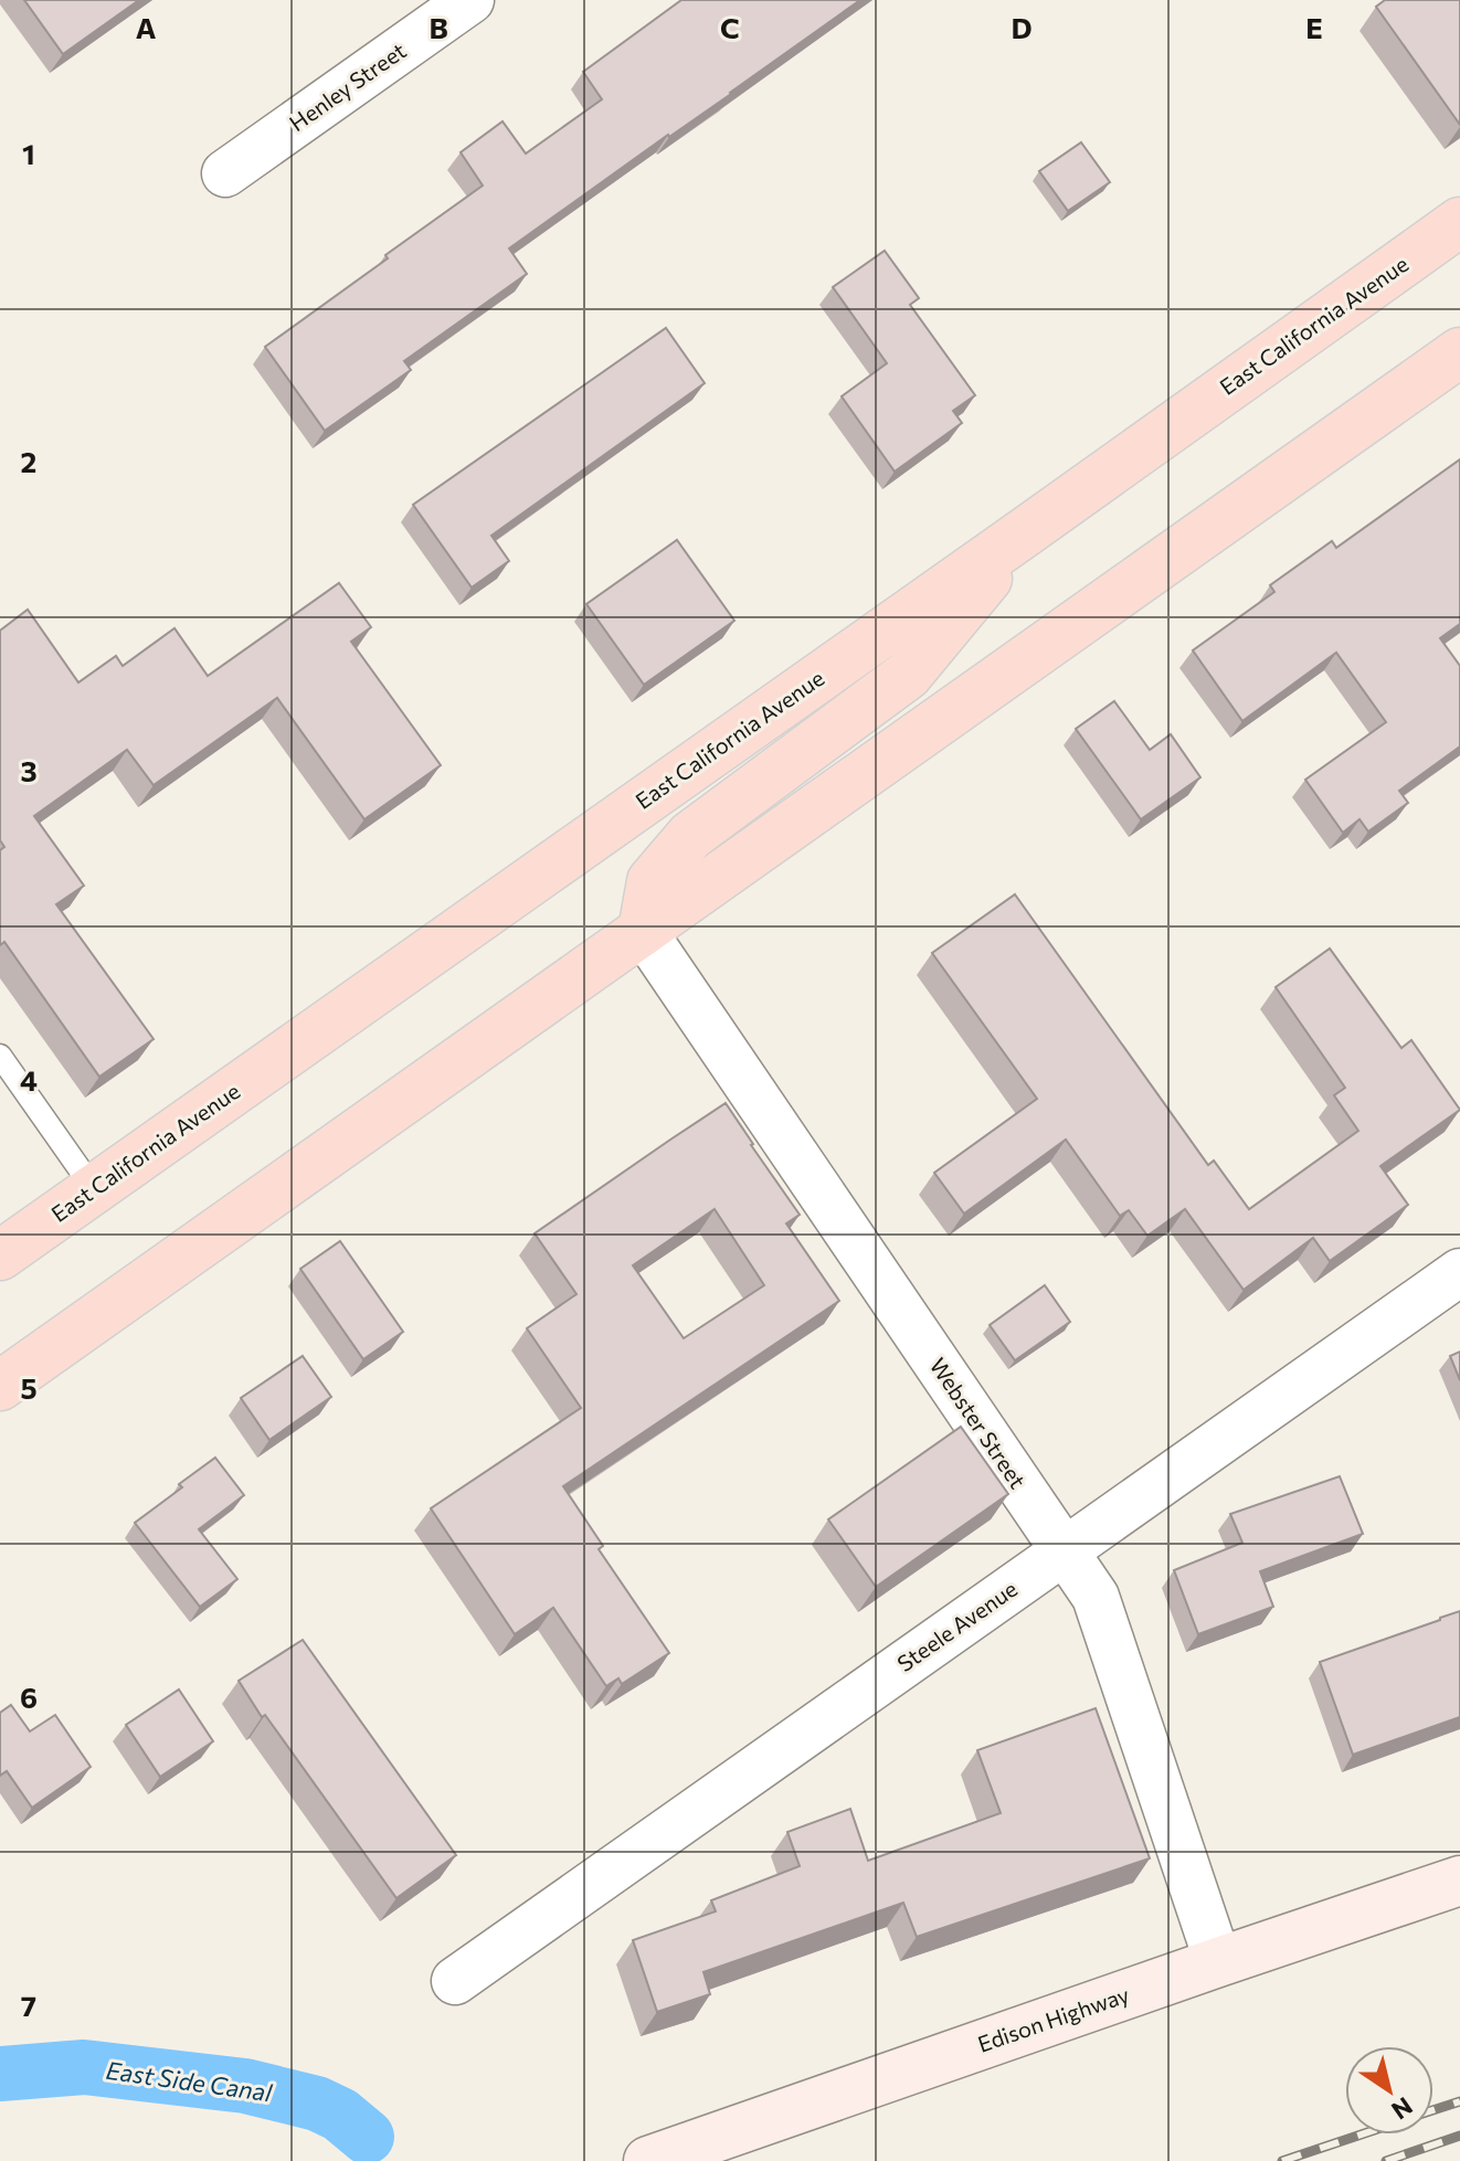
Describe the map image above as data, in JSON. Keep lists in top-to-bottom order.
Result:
{
  "streets": {
    "main road": ["East California Avenue", "Edison Highway"],
    "street": ["Henley Street", "Webster Street", "Steele Avenue"]
  },
  "crossings": [
    ["Webster Street", "Steele Avenue"],
    ["Webster Street", "Edison Highway"]
  ],
  "water": ["East Side Canal"],
  "north": "bottom right",
  "grid": {
    "columns": [
      "A",
      "B",
      "C",
      "D",
      "E"
    ],
    "rows": [
      "1",
      "2",
      "3",
      "4",
      "5",
      "6",
      "7"
    ]
  }
}
